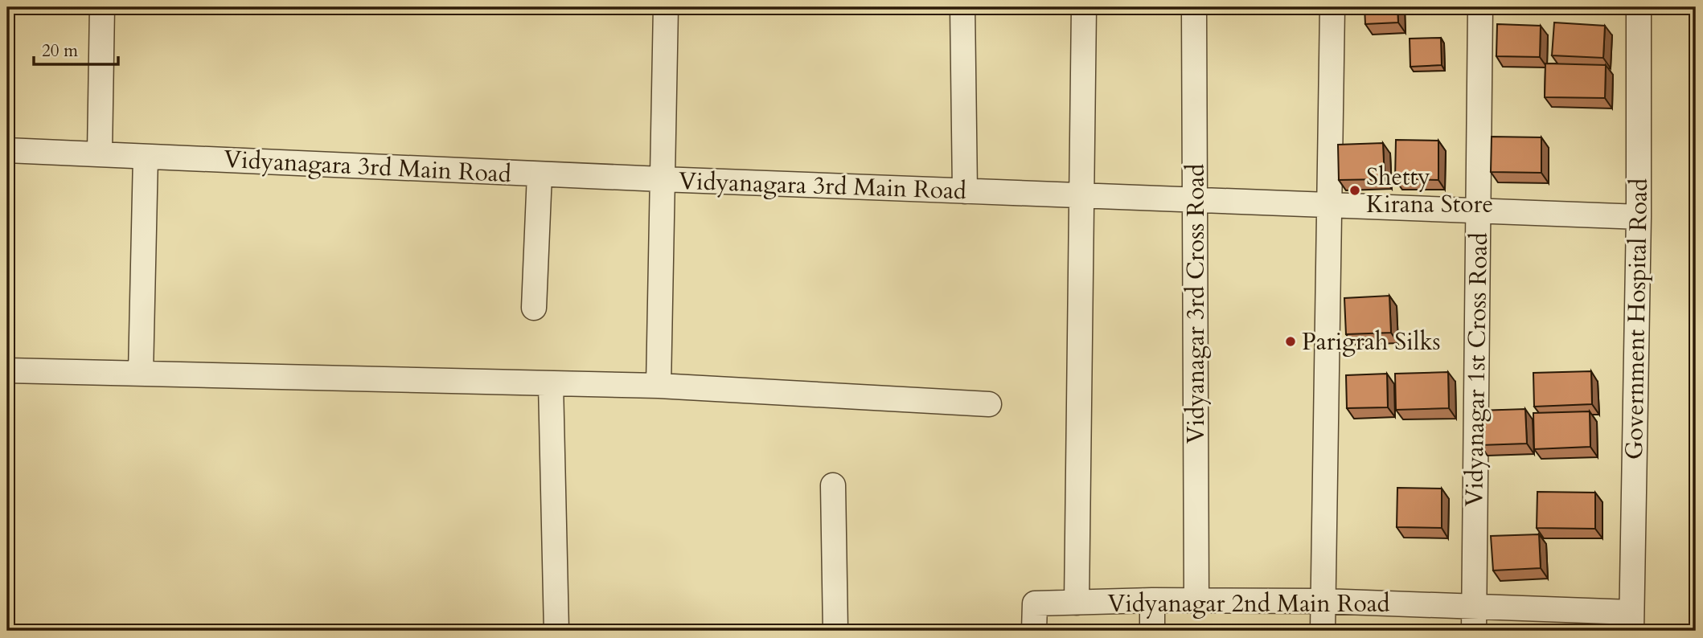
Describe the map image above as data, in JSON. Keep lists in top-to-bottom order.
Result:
{
  "streets": {
    "street": [
      "Vidyanagara 3rd Main Road",
      "Vidyanagar 3rd Cross Road",
      "Government Hospital Road",
      "Vidyanagar 1st Cross Road",
      "Vidyanagar 2nd Main Road"
    ]
  },
  "crossings": [
    ["Vidyanagara 3rd Main Road", "Vidyanagar 3rd Cross Road"],
    ["Vidyanagara 3rd Main Road", "Government Hospital Road"],
    ["Vidyanagara 3rd Main Road", "Vidyanagar 1st Cross Road"],
    ["Vidyanagar 3rd Cross Road", "Vidyanagar 2nd Main Road"],
    ["Government Hospital Road", "Vidyanagar 2nd Main Road"],
    ["Vidyanagar 1st Cross Road", "Vidyanagar 2nd Main Road"]
  ],
  "places": ["Shetty Kirana Store", "Parigrah Silks"],
  "scale_bar": "20 m"
}
